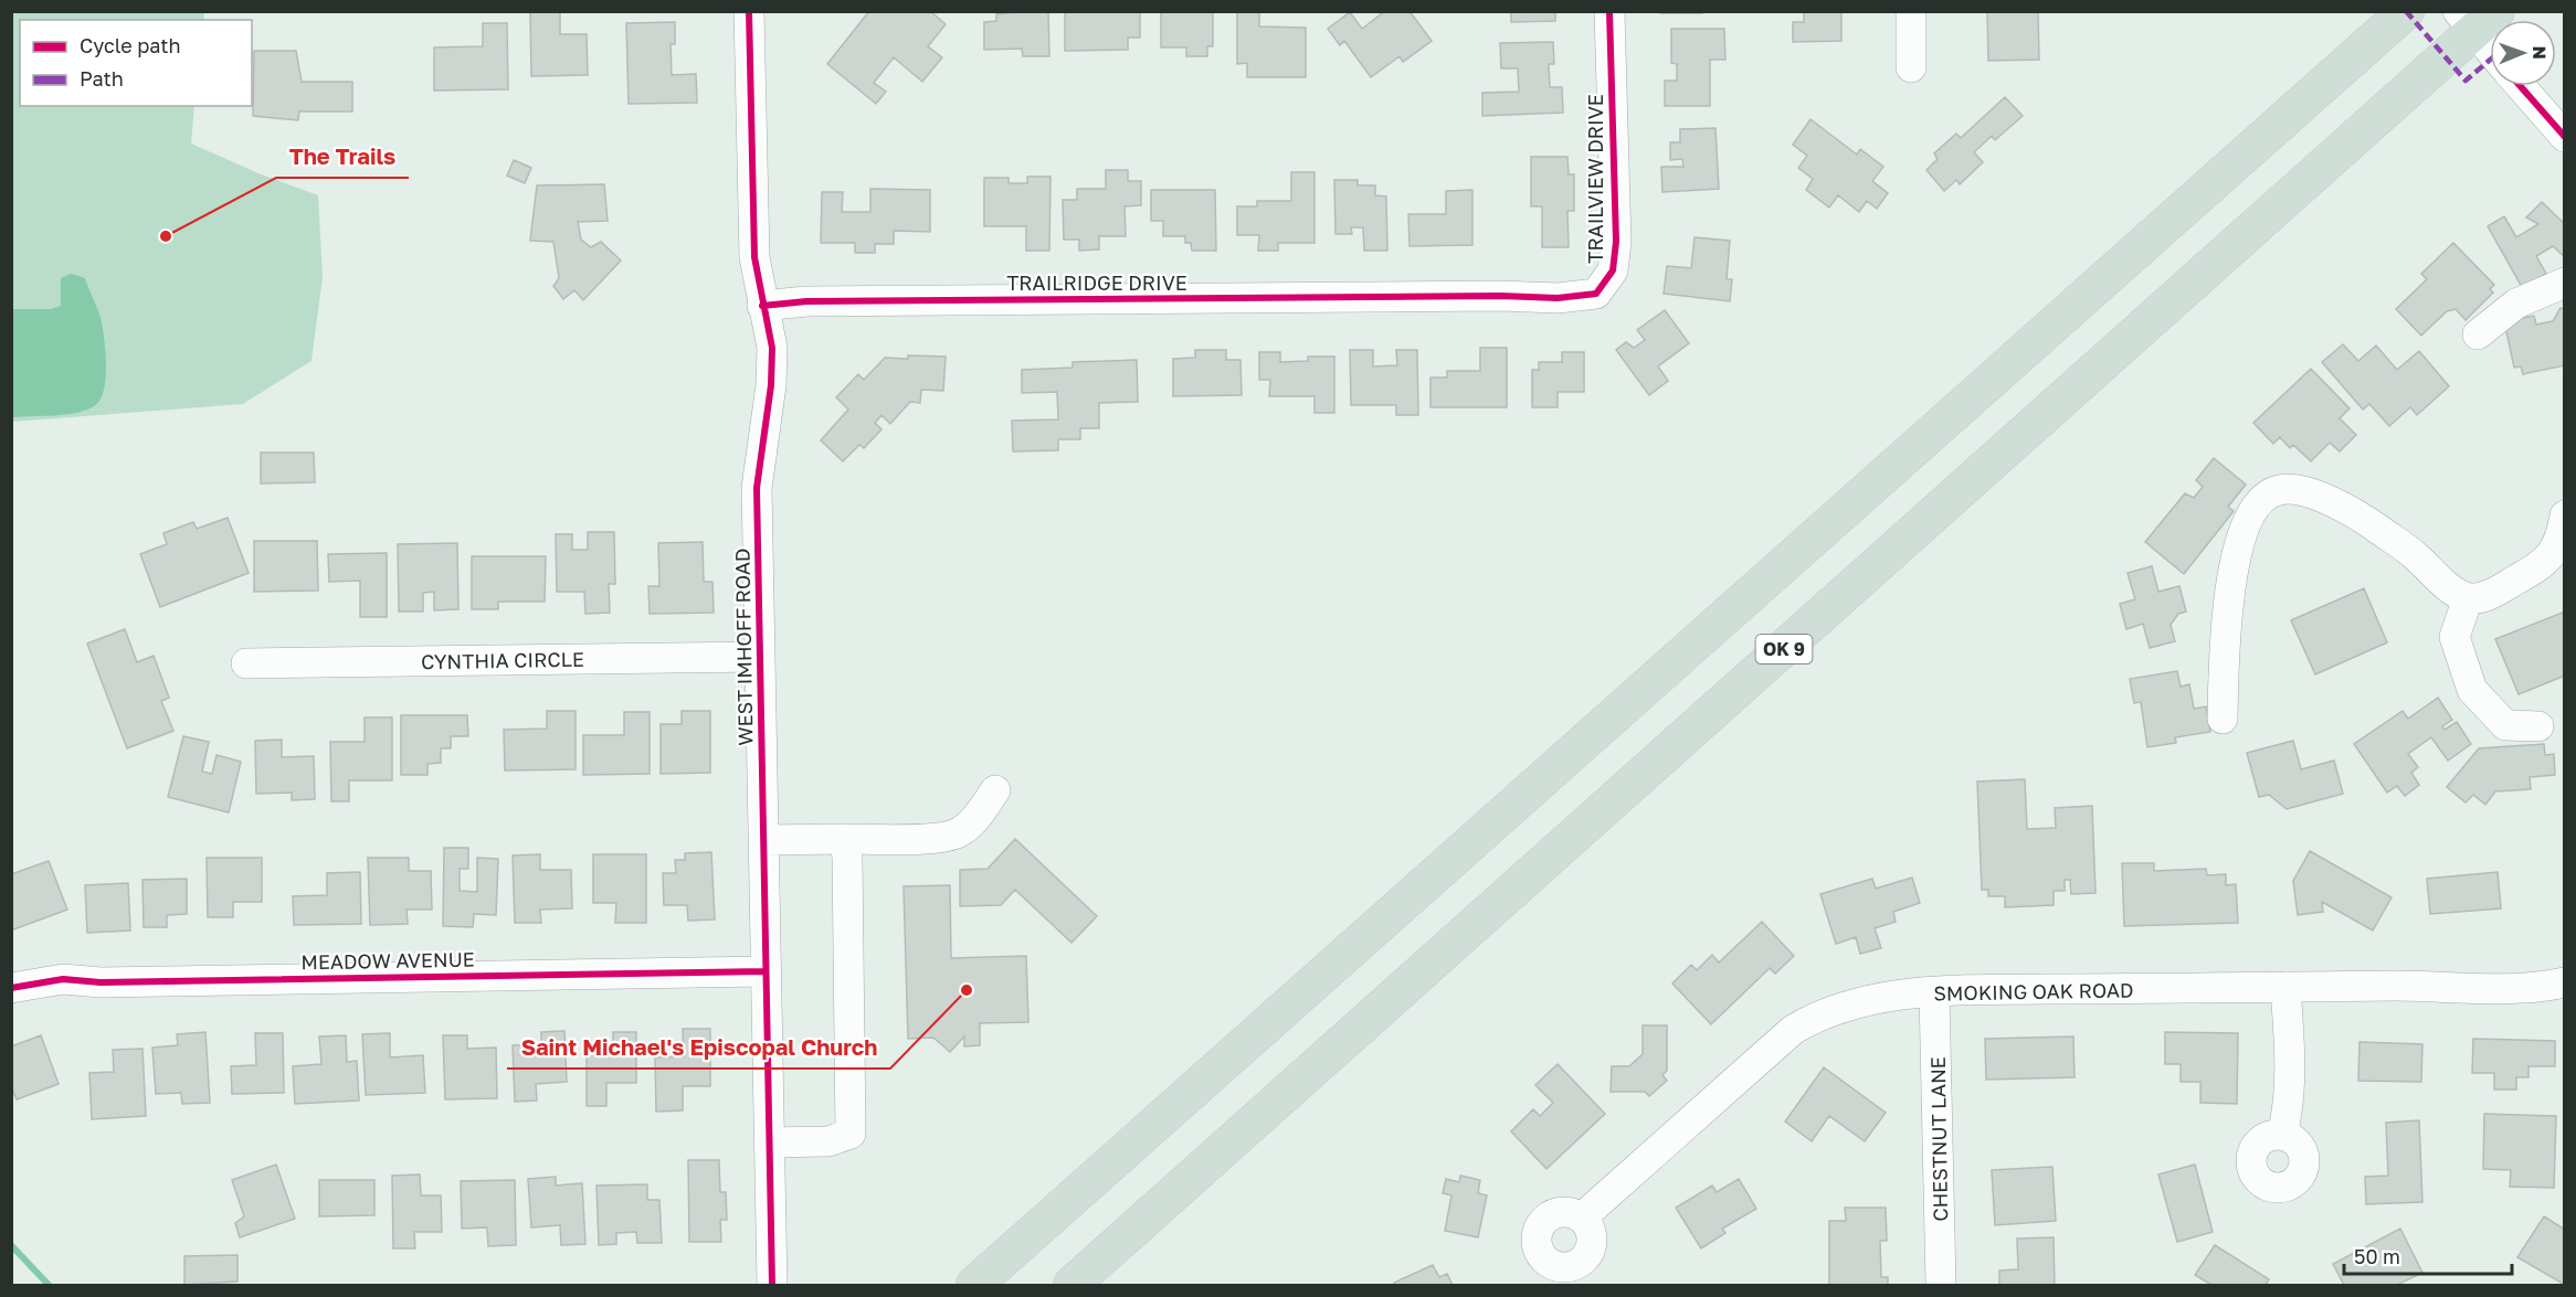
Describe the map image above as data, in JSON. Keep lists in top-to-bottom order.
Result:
{
  "streets": {
    "highway": ["OK 9"],
    "street": [
      "TRAILVIEW DRIVE",
      "TRAILRIDGE DRIVE",
      "WEST IMHOFF ROAD",
      "CYNTHIA CIRCLE",
      "MEADOW AVENUE",
      "SMOKING OAK ROAD",
      "CHESTNUT LANE"
    ]
  },
  "crossings": [
    ["TRAILVIEW DRIVE", "TRAILRIDGE DRIVE"],
    ["TRAILRIDGE DRIVE", "WEST IMHOFF ROAD"],
    ["WEST IMHOFF ROAD", "CYNTHIA CIRCLE"],
    ["WEST IMHOFF ROAD", "MEADOW AVENUE"],
    ["SMOKING OAK ROAD", "CHESTNUT LANE"]
  ],
  "places": ["The Trails", "Saint Michael's Episcopal Church"],
  "legend": ["Cycle path", "Path"],
  "scale_bar": "50 m",
  "north": "right"
}
